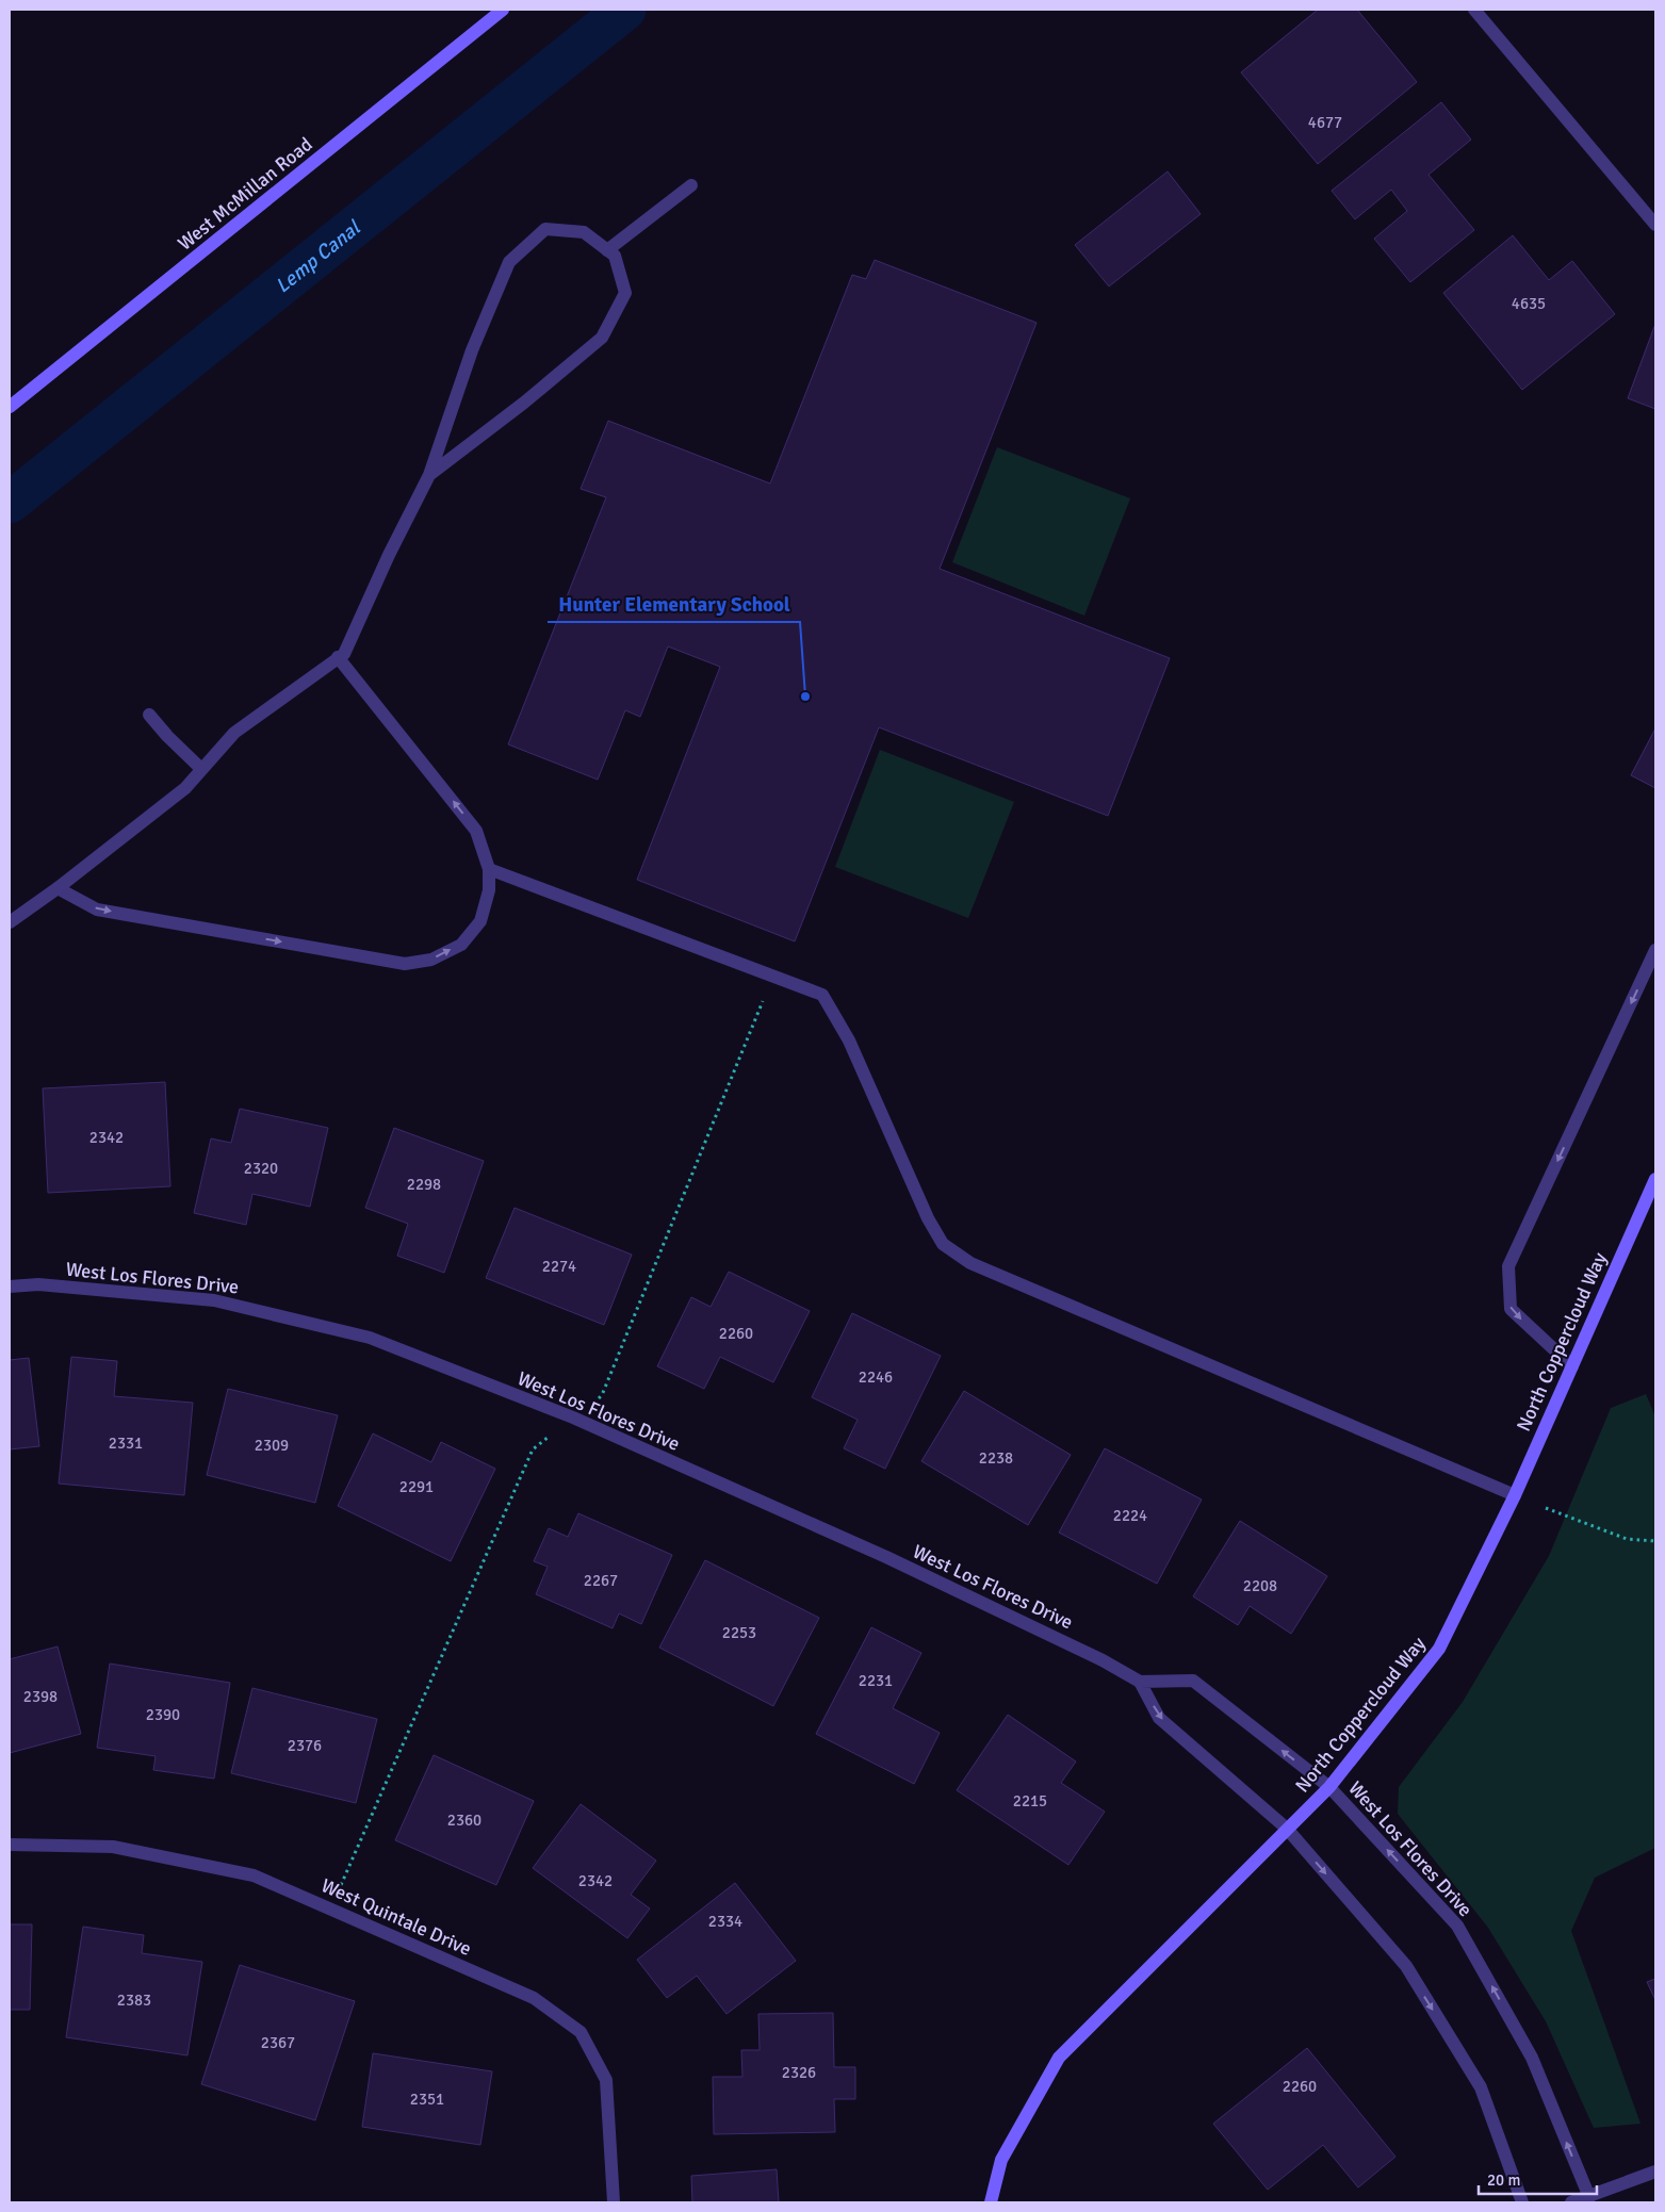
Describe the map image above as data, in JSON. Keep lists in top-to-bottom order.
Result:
{
  "streets": {
    "street": [
      "West McMillan Road",
      "West Los Flores Drive",
      "North Coppercloud Way",
      "West Quintale Drive"
    ]
  },
  "crossings": [
    ["West Los Flores Drive", "North Coppercloud Way"]
  ],
  "water": ["Lemp Canal"],
  "places": ["Hunter Elementary School"],
  "house_numbers": [
    "4677",
    "4635",
    "2342",
    "2320",
    "2298",
    "2274",
    "2260",
    "2246",
    "2331",
    "2309",
    "2238",
    "2291",
    "2224",
    "2267",
    "2208",
    "2253",
    "2231",
    "2398",
    "2390",
    "2376",
    "2215",
    "2360",
    "2342",
    "2334",
    "2383",
    "2367",
    "2326",
    "2260",
    "2351"
  ],
  "scale_bar": "20 m"
}
